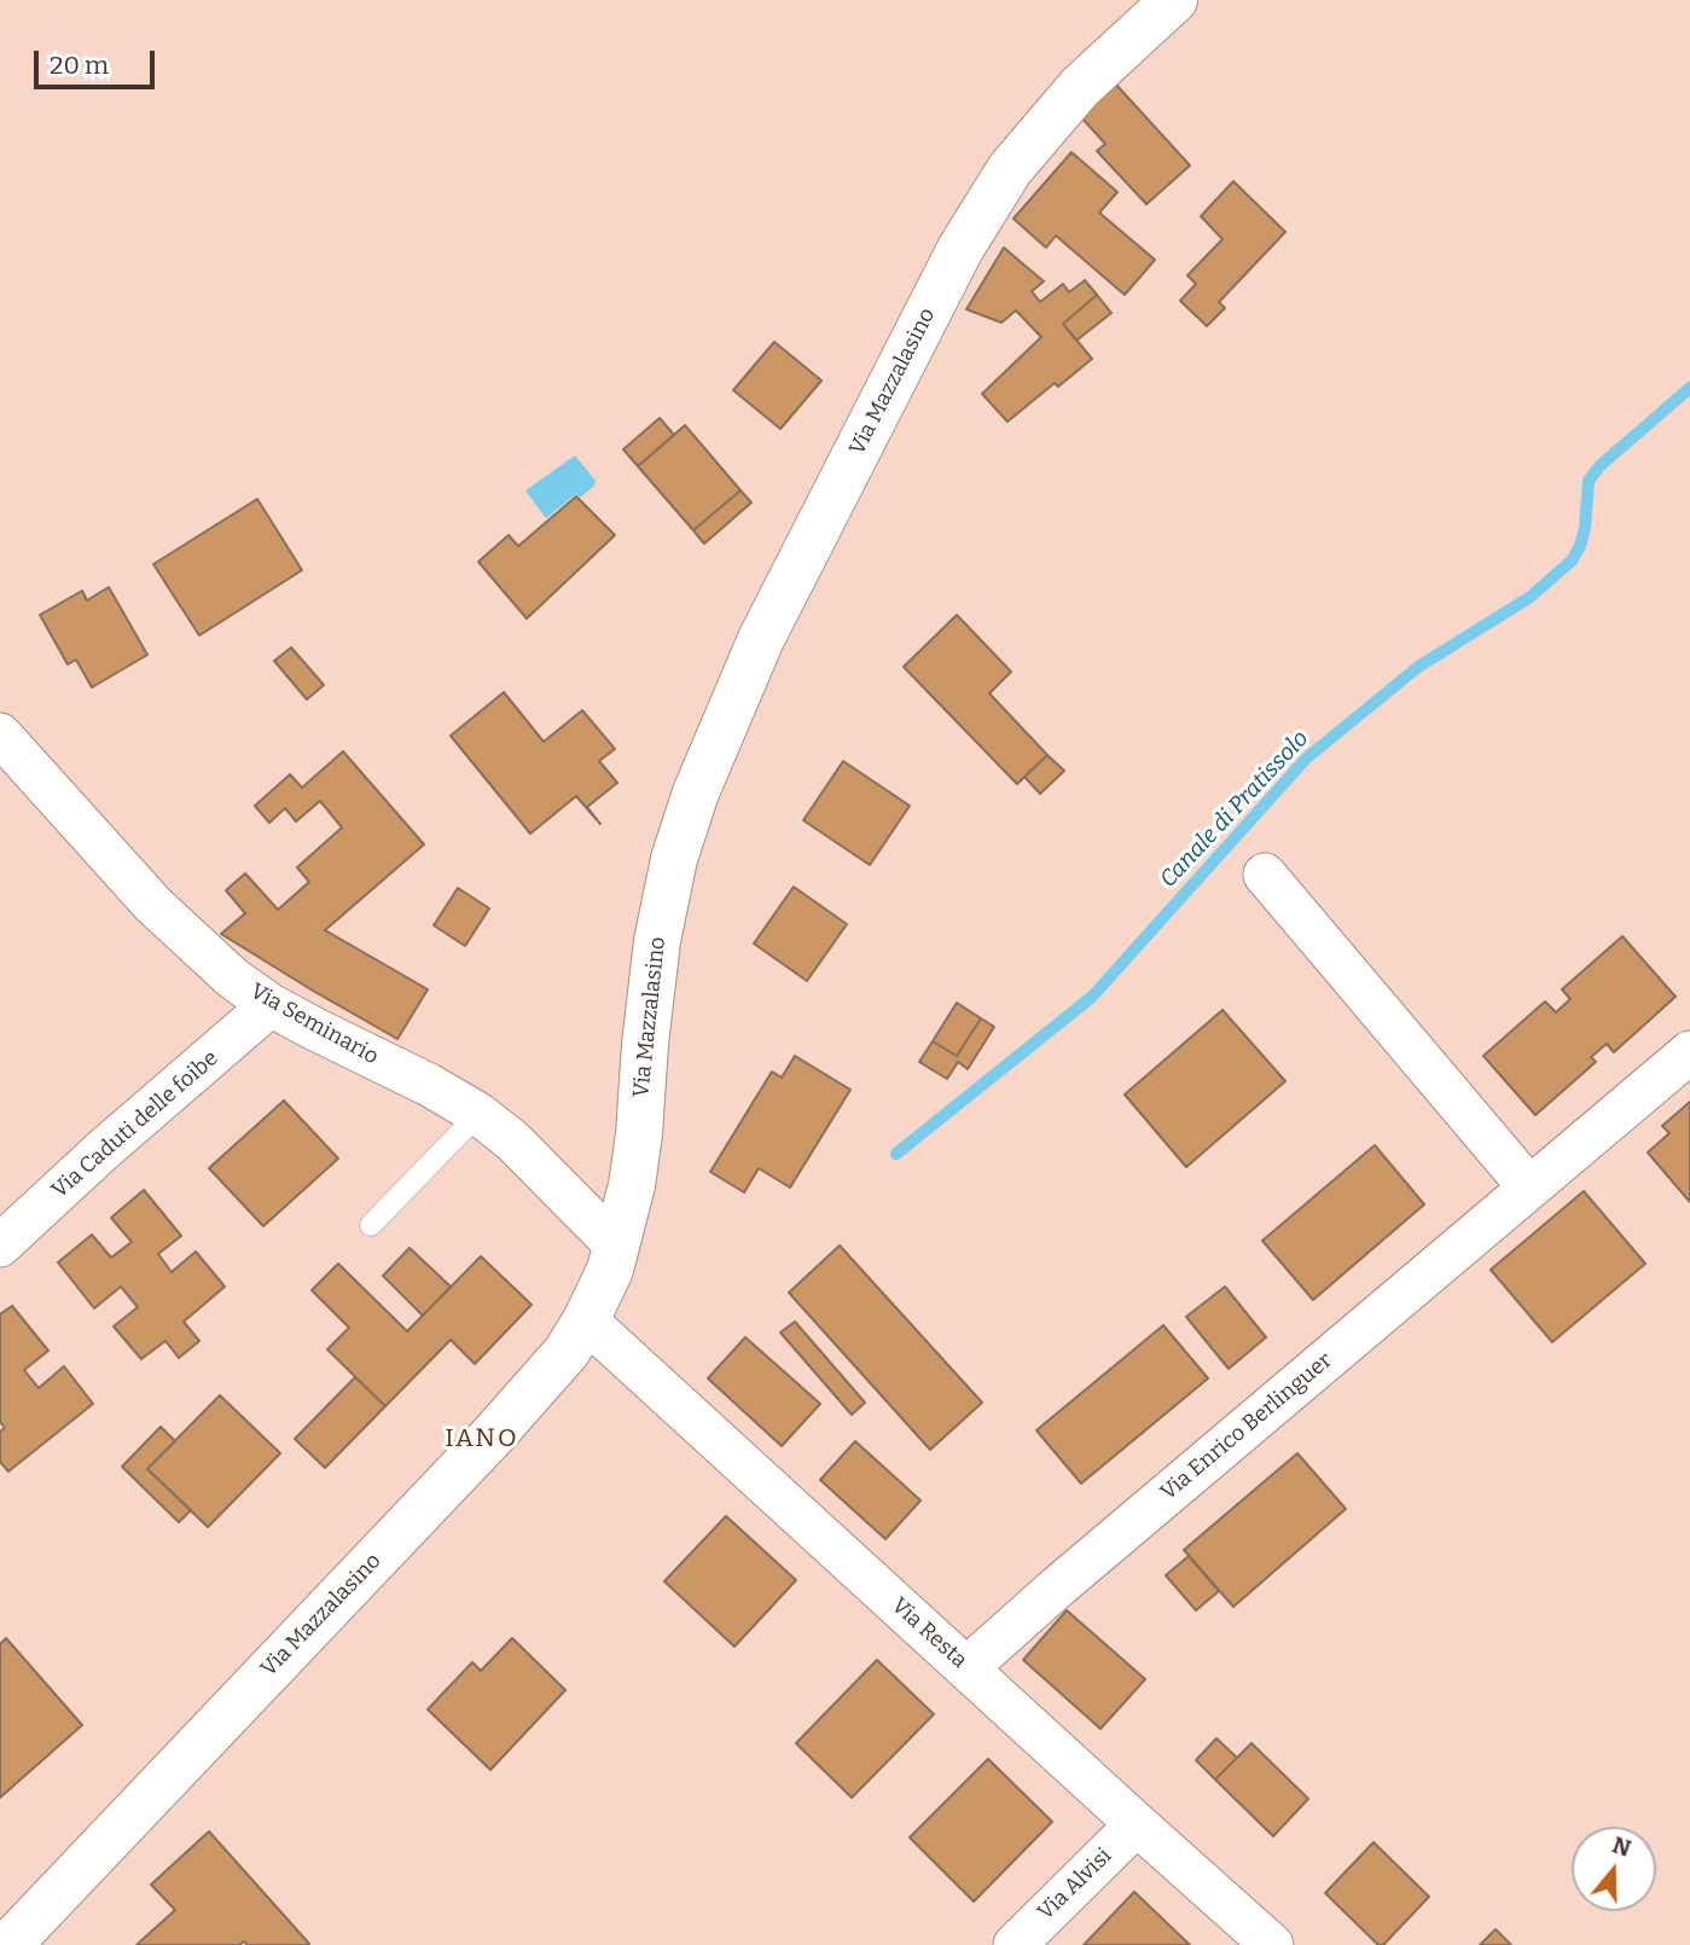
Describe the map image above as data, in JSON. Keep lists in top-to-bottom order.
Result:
{
  "streets": {
    "main road": ["Via Mazzalasino"],
    "street": [
      "Via Seminario",
      "Via Caduti delle foibe",
      "Via Enrico Berlinguer",
      "Via Resta",
      "Via Alvisi"
    ]
  },
  "crossings": [
    ["Via Mazzalasino", "Via Seminario"],
    ["Via Mazzalasino", "Via Resta"],
    ["Via Seminario", "Via Caduti delle foibe"],
    ["Via Enrico Berlinguer", "Via Resta"],
    ["Via Resta", "Via Alvisi"]
  ],
  "districts": ["IANO"],
  "water": ["Canale di Pratissolo"],
  "scale_bar": "20 m",
  "north": "top"
}
